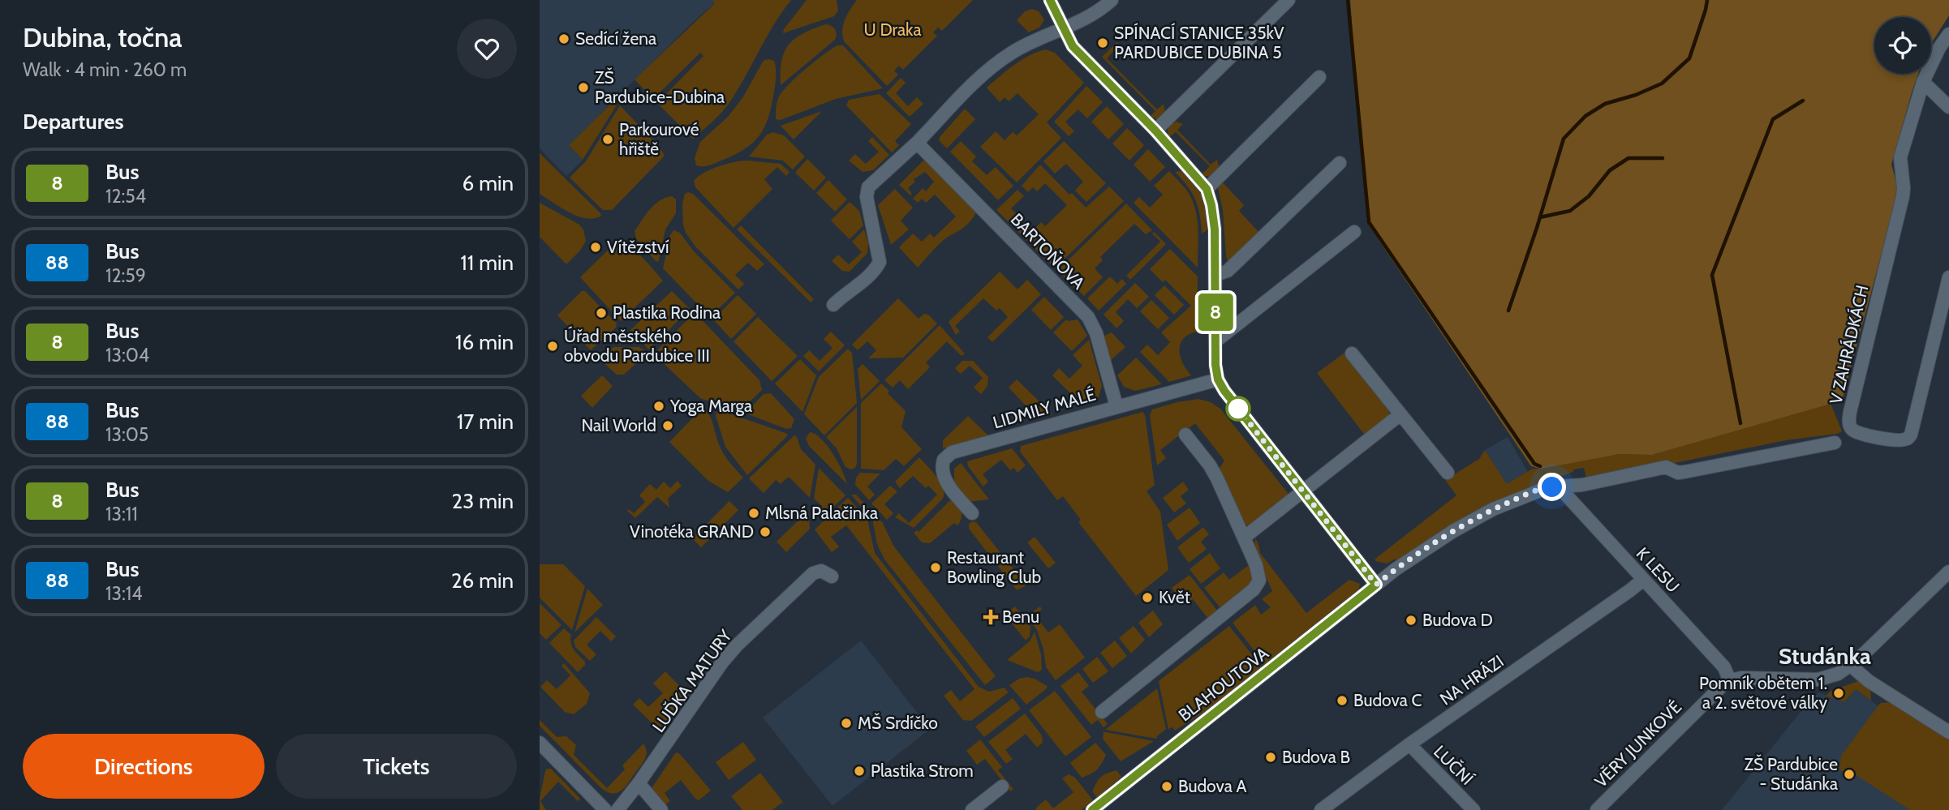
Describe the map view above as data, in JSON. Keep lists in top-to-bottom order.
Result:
{
  "streets": {
    "street": [
      "BARTOŇOVA",
      "V ZAHRÁDKÁCH",
      "LIDMILY MALÉ",
      "K LESU",
      "NA HRÁZI",
      "LUĎKA MATURY",
      "BLAHOUTOVA",
      "VĚRY JUNKOVÉ",
      "LUČNÍ"
    ]
  },
  "crossings": [
    ["BARTOŇOVA", "LIDMILY MALÉ"],
    ["K LESU", "NA HRÁZI"],
    ["K LESU", "VĚRY JUNKOVÉ"],
    ["NA HRÁZI", "LUČNÍ"]
  ],
  "districts": ["Studánka"],
  "parks": ["U Draka"],
  "places": {
    "other": [
      "Sedící žena",
      "SPÍNACÍ STANICE 35kV PARDUBICE DUBINA 5",
      "ZŠ Pardubice-Dubina",
      "Parkourové hřiště",
      "Vítězství",
      "Plastika Rodina",
      "Úřad městského obvodu Pardubice III",
      "Yoga Marga",
      "Nail World",
      "Mlsná Palačinka",
      "Vinotéka GRAND",
      "Restaurant Bowling Club",
      "Květ",
      "Budova D",
      "Pomník obětem 1. a 2. světové války",
      "Budova C",
      "MŠ Srdíčko",
      "Budova B",
      "Plastika Strom",
      "ZŠ Pardubice - Studánka",
      "Budova A"
    ],
    "health": ["Benu"]
  },
  "lines": ["bus line 8"],
  "page": {
    "heading": [
      ["Dubina, točna", "Walk · 4 min · 260 m"],
      "Departures"
    ],
    "on_map": "8",
    "list": [
      {
        "mark": "8",
        "name": "Bus",
        "note": "12:54",
        "value": "6 min"
      },
      {
        "mark": "88",
        "name": "Bus",
        "note": "12:59",
        "value": "11 min"
      },
      {
        "mark": "8",
        "name": "Bus",
        "note": "13:04",
        "value": "16 min"
      },
      {
        "mark": "88",
        "name": "Bus",
        "note": "13:05",
        "value": "17 min"
      },
      {
        "mark": "8",
        "name": "Bus",
        "note": "13:11",
        "value": "23 min"
      },
      {
        "mark": "88",
        "name": "Bus",
        "note": "13:14",
        "value": "26 min"
      }
    ],
    "buttons": ["Directions", "Tickets"]
  }
}
